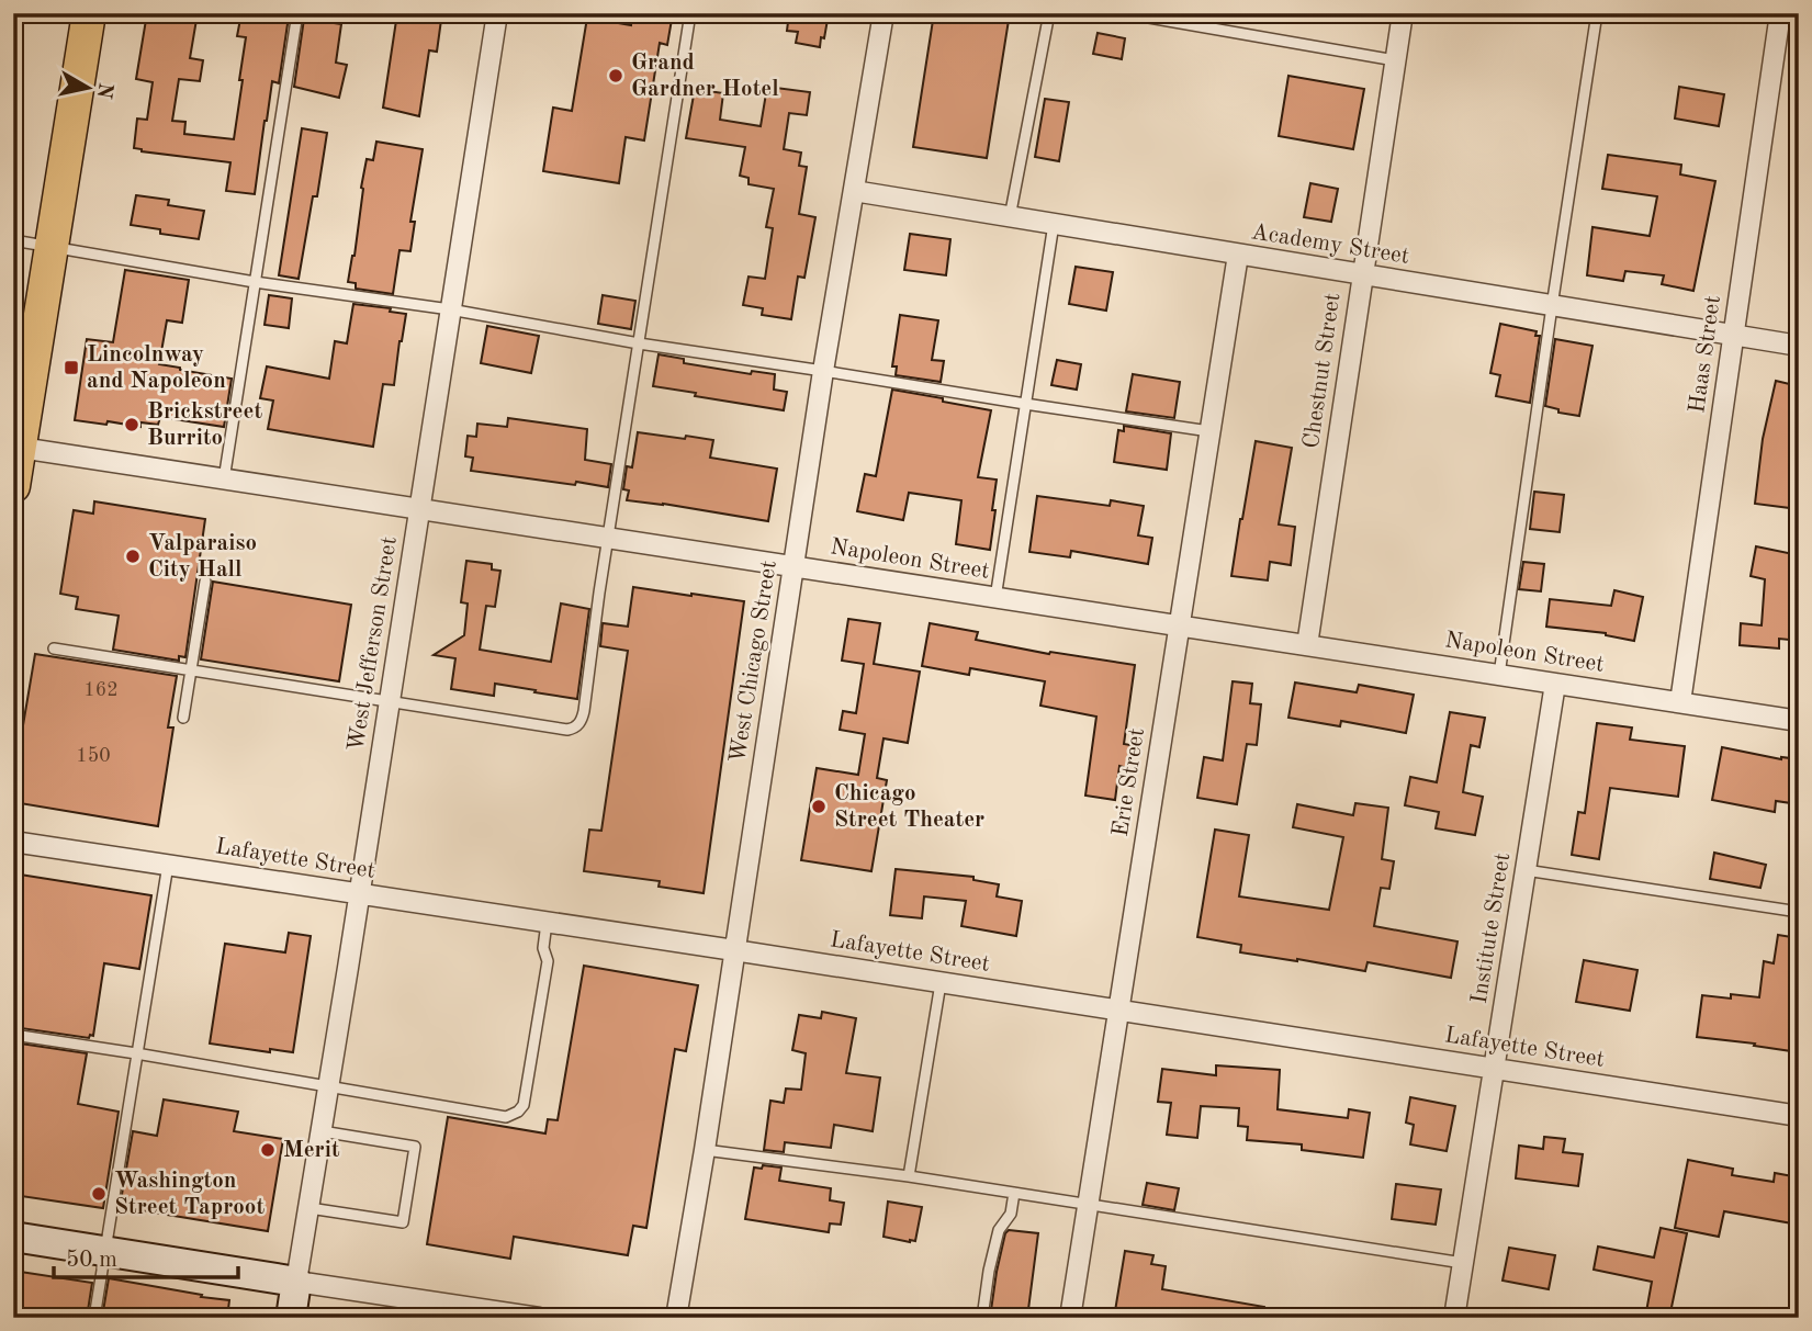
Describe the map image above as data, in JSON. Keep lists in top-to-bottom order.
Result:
{
  "streets": {
    "street": [
      "Academy Street",
      "Haas Street",
      "Chestnut Street",
      "Napoleon Street",
      "West Jefferson Street",
      "West Chicago Street",
      "Erie Street",
      "Lafayette Street",
      "Institute Street"
    ]
  },
  "crossings": [
    ["Academy Street", "Haas Street"],
    ["Academy Street", "Chestnut Street"],
    ["Academy Street", "West Chicago Street"],
    ["Academy Street", "Erie Street"],
    ["Haas Street", "Napoleon Street"],
    ["Chestnut Street", "Napoleon Street"],
    ["Napoleon Street", "West Jefferson Street"],
    ["Napoleon Street", "West Chicago Street"],
    ["Napoleon Street", "Erie Street"],
    ["Napoleon Street", "Institute Street"],
    ["West Jefferson Street", "Lafayette Street"],
    ["West Chicago Street", "Lafayette Street"],
    ["Erie Street", "Lafayette Street"],
    ["Lafayette Street", "Institute Street"]
  ],
  "places": {
    "other": [
      "Grand Gardner Hotel",
      "Brickstreet Burrito",
      "Valparaiso City Hall",
      "Chicago Street Theater",
      "Merit",
      "Washington Street Taproot"
    ],
    "transit": ["Lincolnway and Napoleon"]
  },
  "house_numbers": ["162", "150"],
  "scale_bar": "50 m",
  "north": "right"
}
